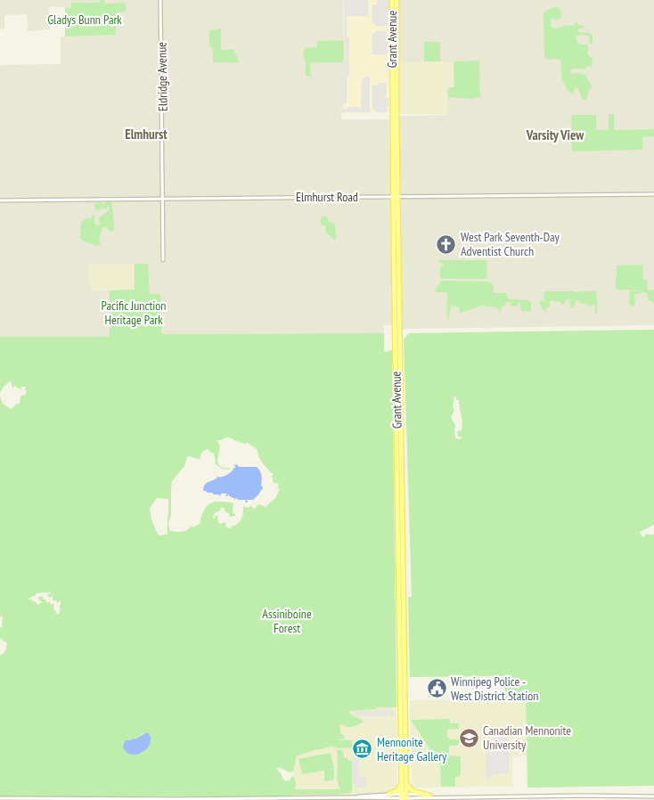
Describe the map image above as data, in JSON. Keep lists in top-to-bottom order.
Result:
{
  "streets": {
    "main road": ["Grant Avenue"],
    "street": ["Eldridge Avenue", "Elmhurst Road"]
  },
  "crossings": [
    ["Grant Avenue", "Elmhurst Road"],
    ["Eldridge Avenue", "Elmhurst Road"]
  ],
  "districts": ["Elmhurst", "Varsity View"],
  "parks": ["Gladys Bunn Park", "Pacific Junction Heritage Park", "Assiniboine Forest"],
  "places": {
    "church": ["West Park Seventh-Day Adventist Church"],
    "public building": ["Winnipeg Police - West District Station"],
    "school or university": ["Canadian Mennonite University"],
    "museum": ["Mennonite Heritage Gallery"]
  }
}
